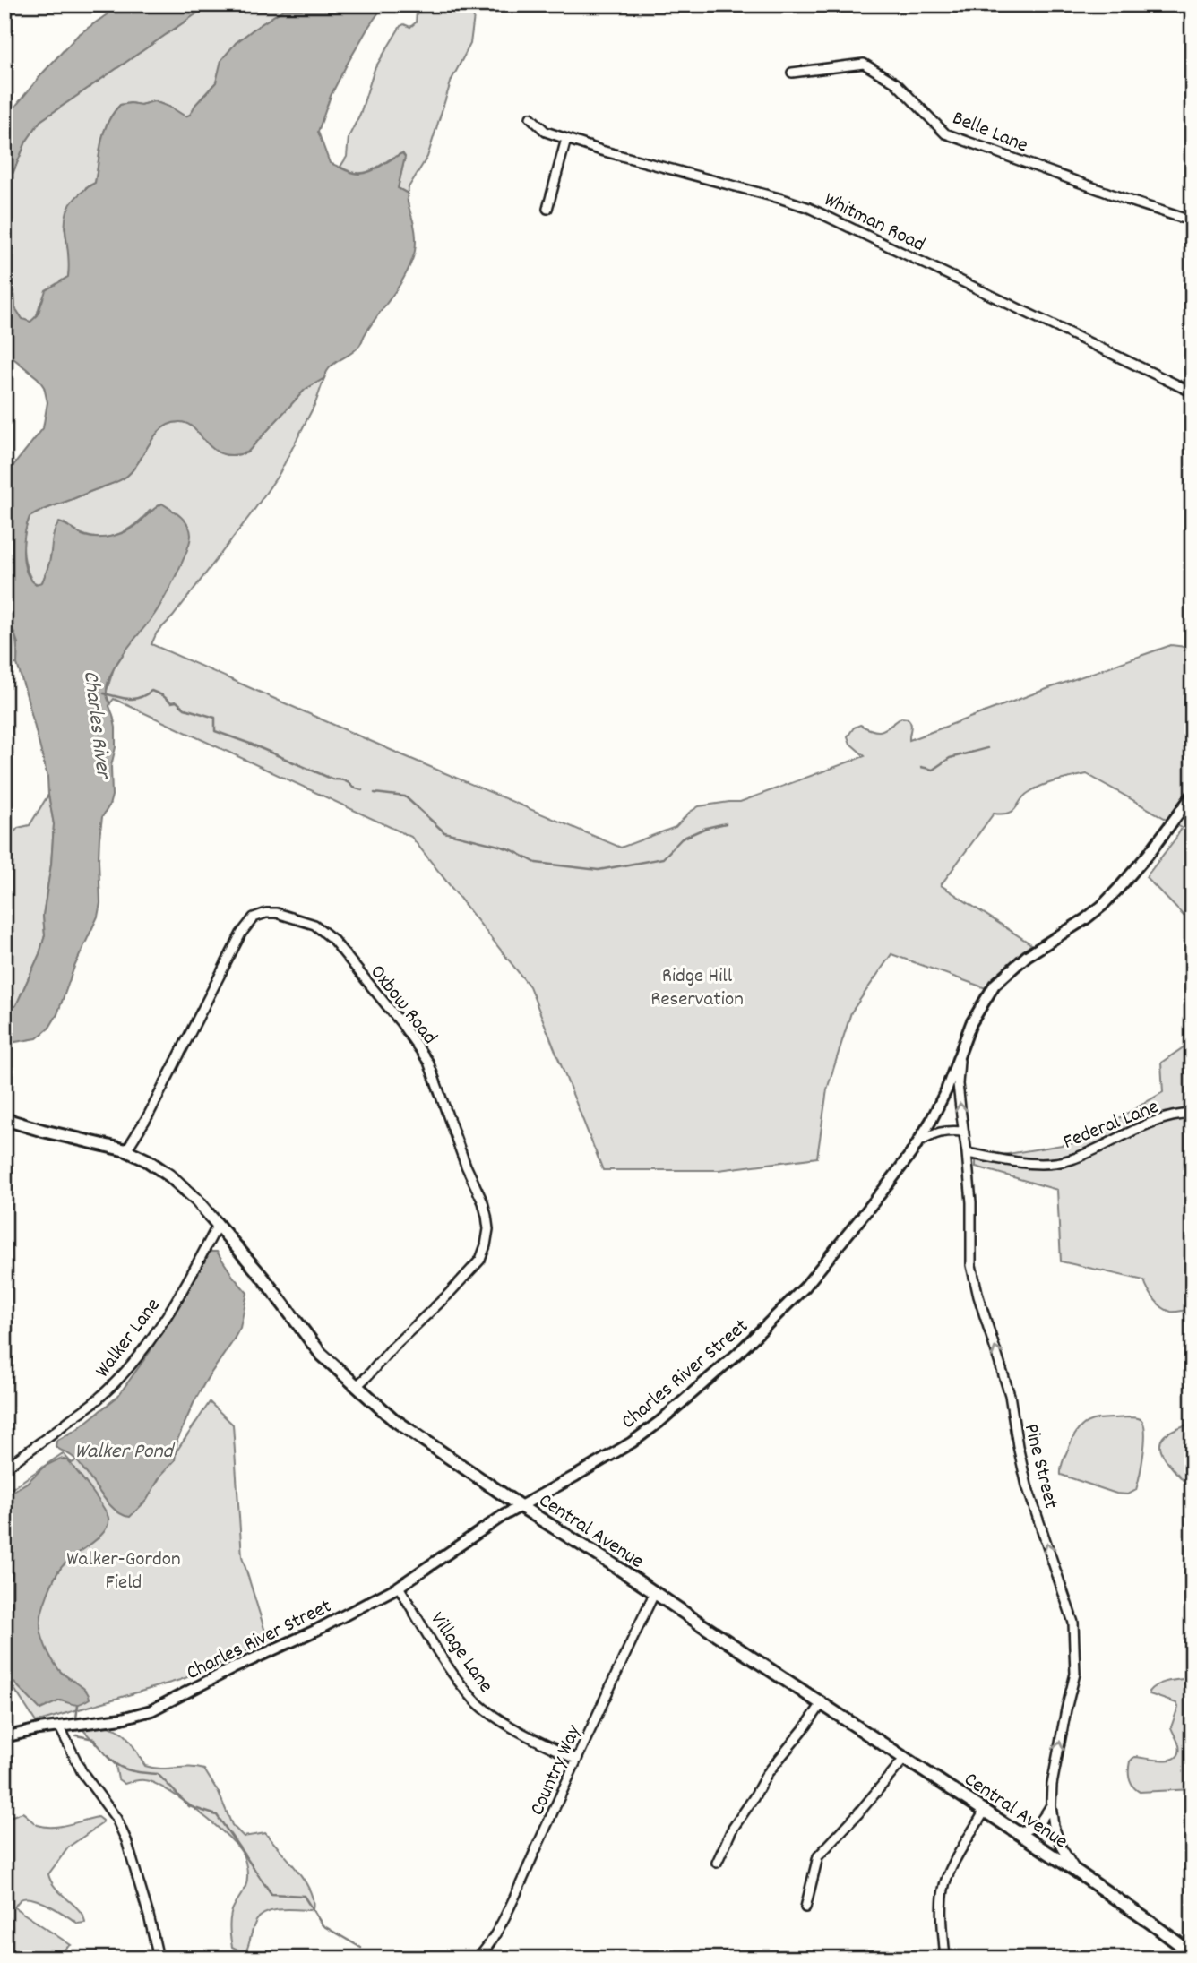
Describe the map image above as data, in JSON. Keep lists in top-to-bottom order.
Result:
{
  "streets": {
    "main road": ["Central Avenue"],
    "street": [
      "Belle Lane",
      "Whitman Road",
      "Oxbow Road",
      "Federal Lane",
      "Walker Lane",
      "Charles River Street",
      "Pine Street",
      "Village Lane",
      "Country Way"
    ]
  },
  "crossings": [
    ["Oxbow Road", "Central Avenue"],
    ["Federal Lane", "Pine Street"],
    ["Walker Lane", "Central Avenue"],
    ["Charles River Street", "Pine Street"],
    ["Charles River Street", "Central Avenue"],
    ["Charles River Street", "Village Lane"],
    ["Pine Street", "Central Avenue"],
    ["Central Avenue", "Country Way"],
    ["Village Lane", "Country Way"]
  ],
  "one_way": ["Pine Street"],
  "water": ["Charles River", "Walker Pond"],
  "parks": ["Ridge Hill Reservation", "Walker-Gordon Field"]
}
